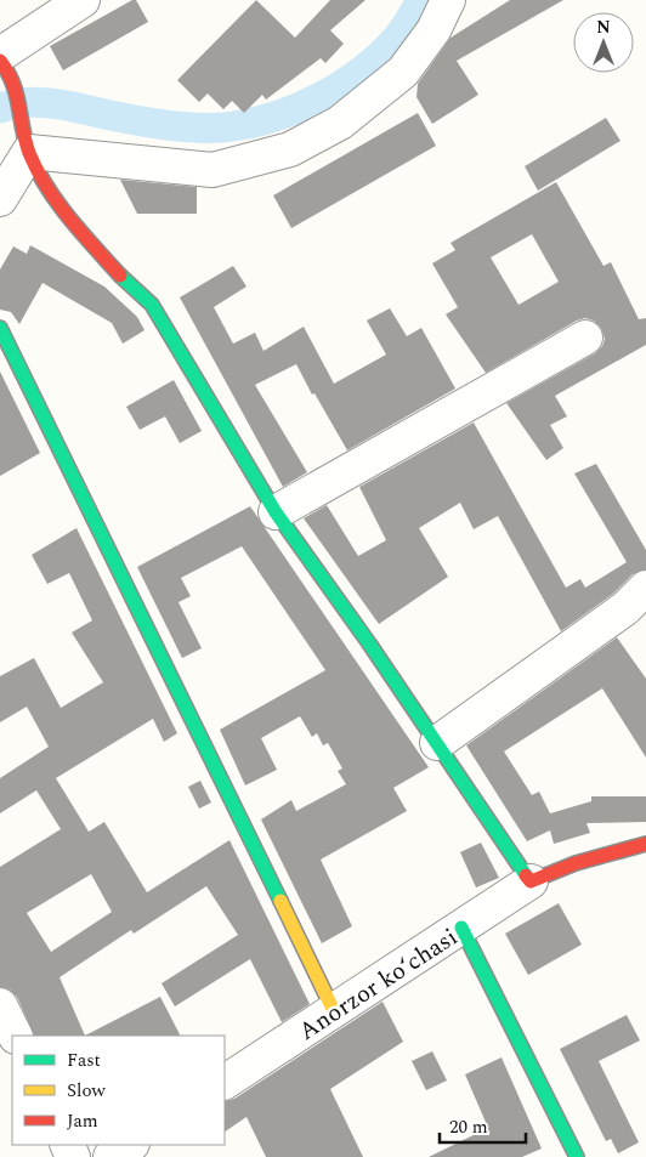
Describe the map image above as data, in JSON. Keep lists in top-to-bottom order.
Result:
{
  "streets": {
    "street": ["Anorzor koʻchasi"]
  },
  "legend": ["Fast", "Slow", "Jam"],
  "scale_bar": "20 m",
  "north": "top"
}
